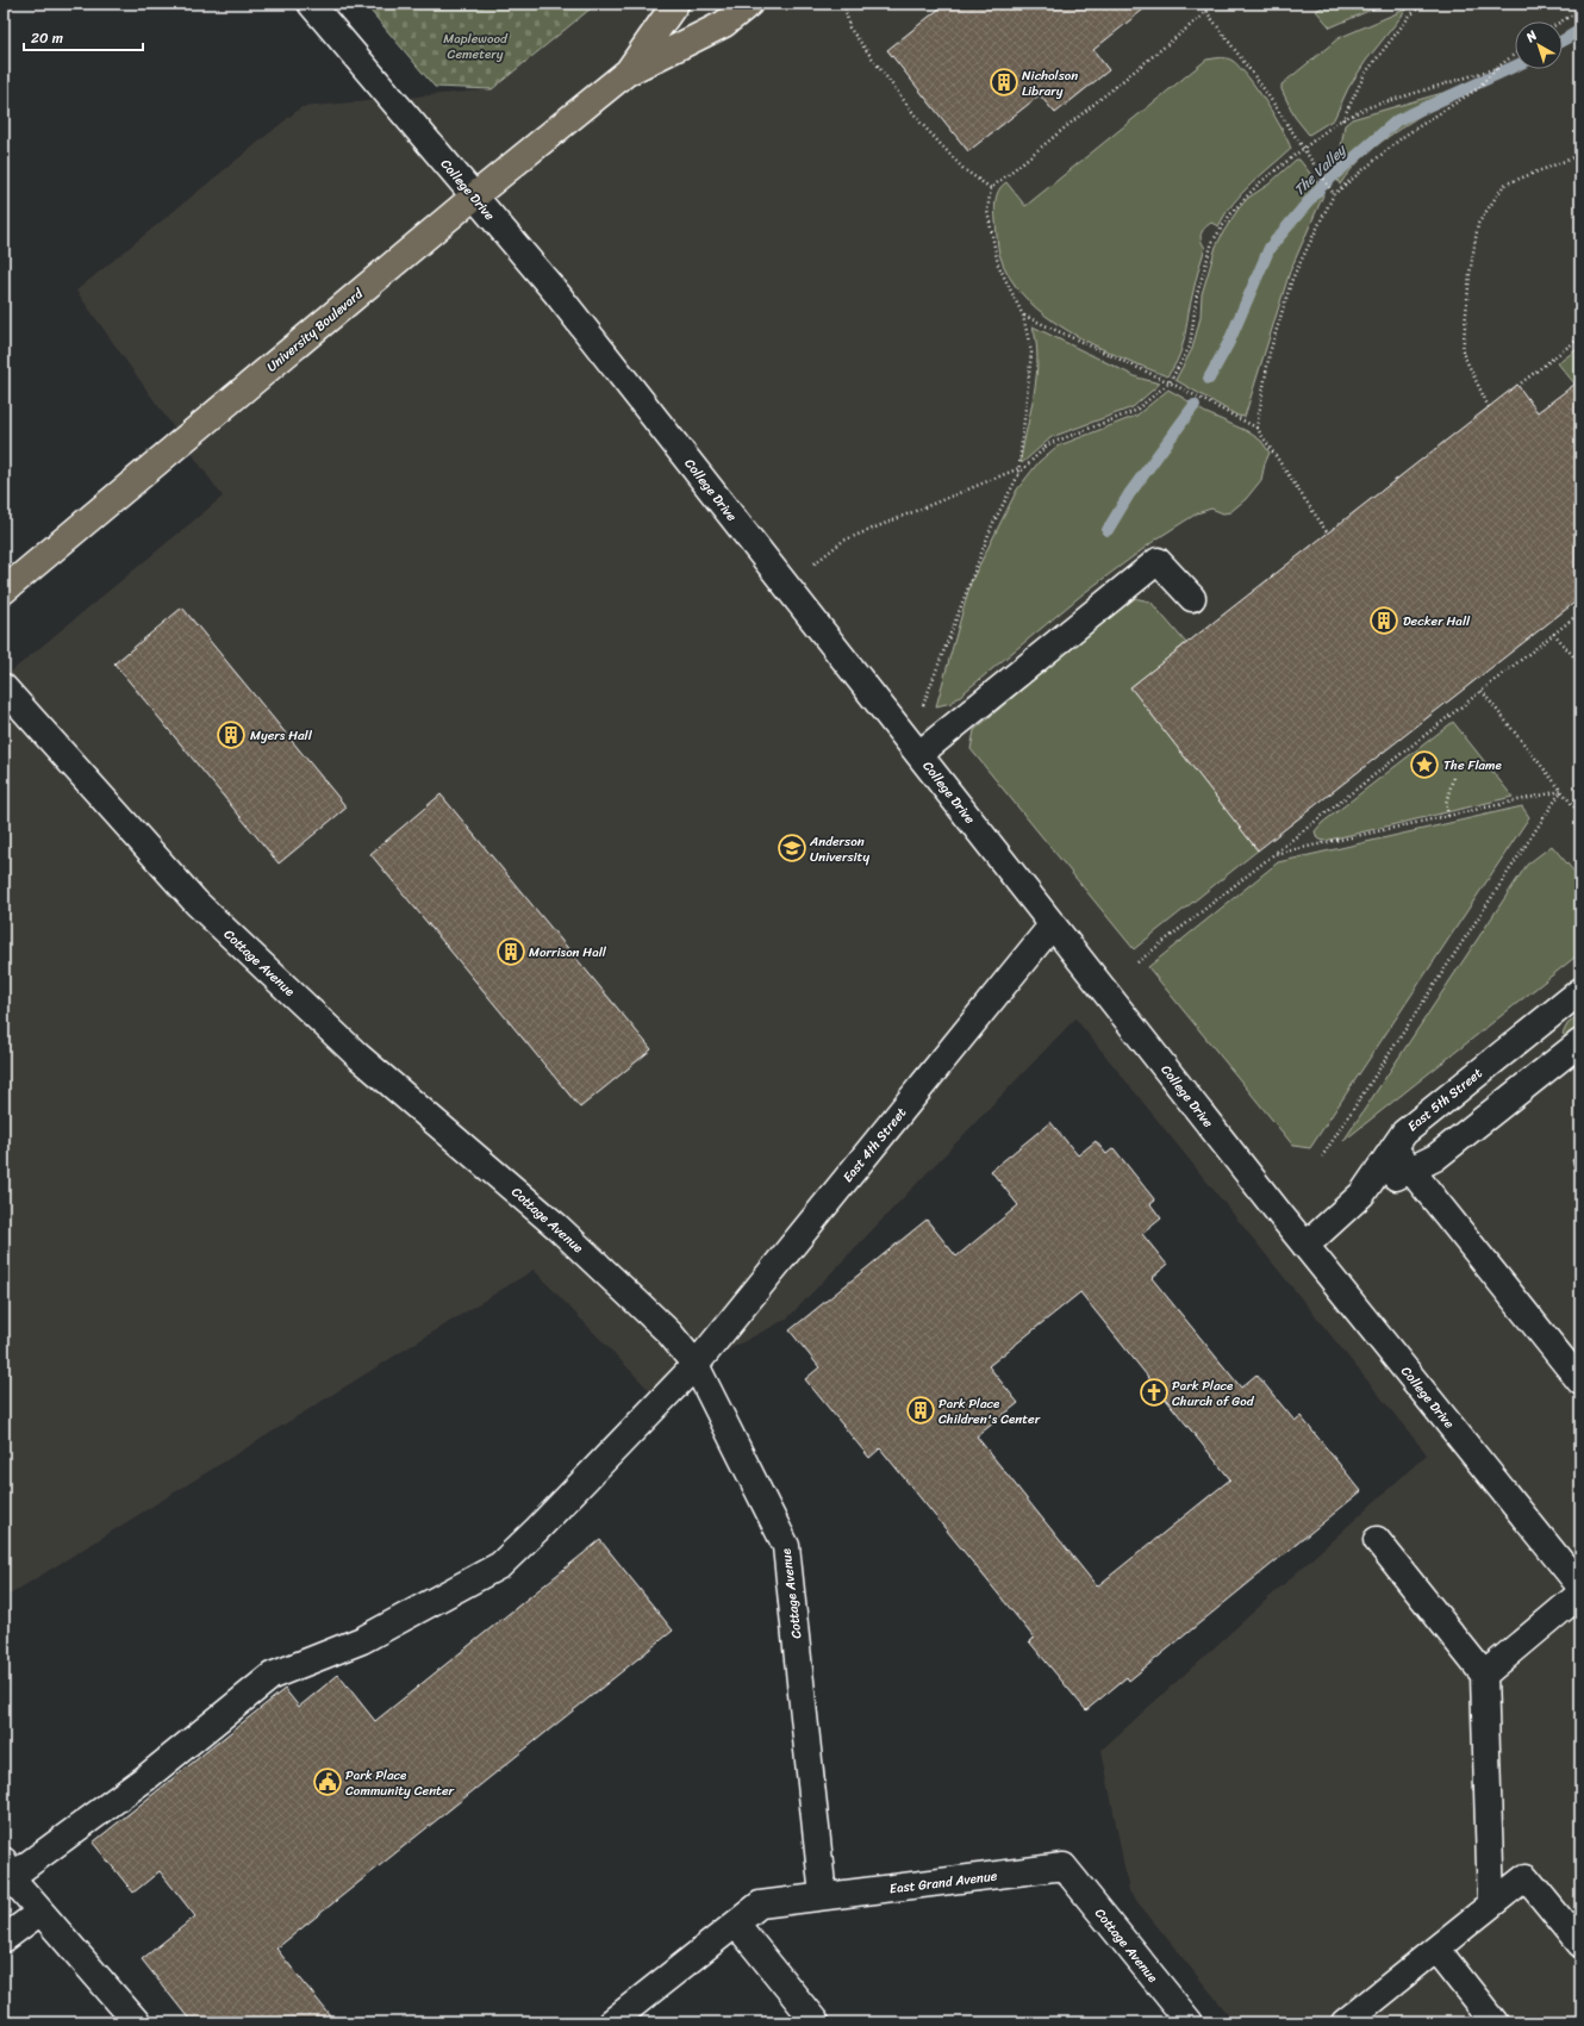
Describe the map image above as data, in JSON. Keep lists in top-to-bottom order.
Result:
{
  "streets": {
    "main road": ["University Boulevard"],
    "street": [
      "College Drive",
      "Cottage Avenue",
      "East 5th Street",
      "East 4th Street",
      "East Grand Avenue"
    ]
  },
  "crossings": [
    ["College Drive", "University Boulevard"],
    ["College Drive", "East 5th Street"],
    ["College Drive", "East 4th Street"],
    ["Cottage Avenue", "East 4th Street"],
    ["Cottage Avenue", "East Grand Avenue"]
  ],
  "water": ["The Valley"],
  "parks": ["Maplewood Cemetery"],
  "places": {
    "building": [
      "Nicholson Library",
      "Decker Hall",
      "Myers Hall",
      "Morrison Hall",
      "Park Place Children's Center"
    ],
    "place": ["The Flame"],
    "school or university": ["Anderson University"],
    "church": ["Park Place Church of God"],
    "public building": ["Park Place Community Center"]
  },
  "scale_bar": "20 m",
  "north": "top left"
}
